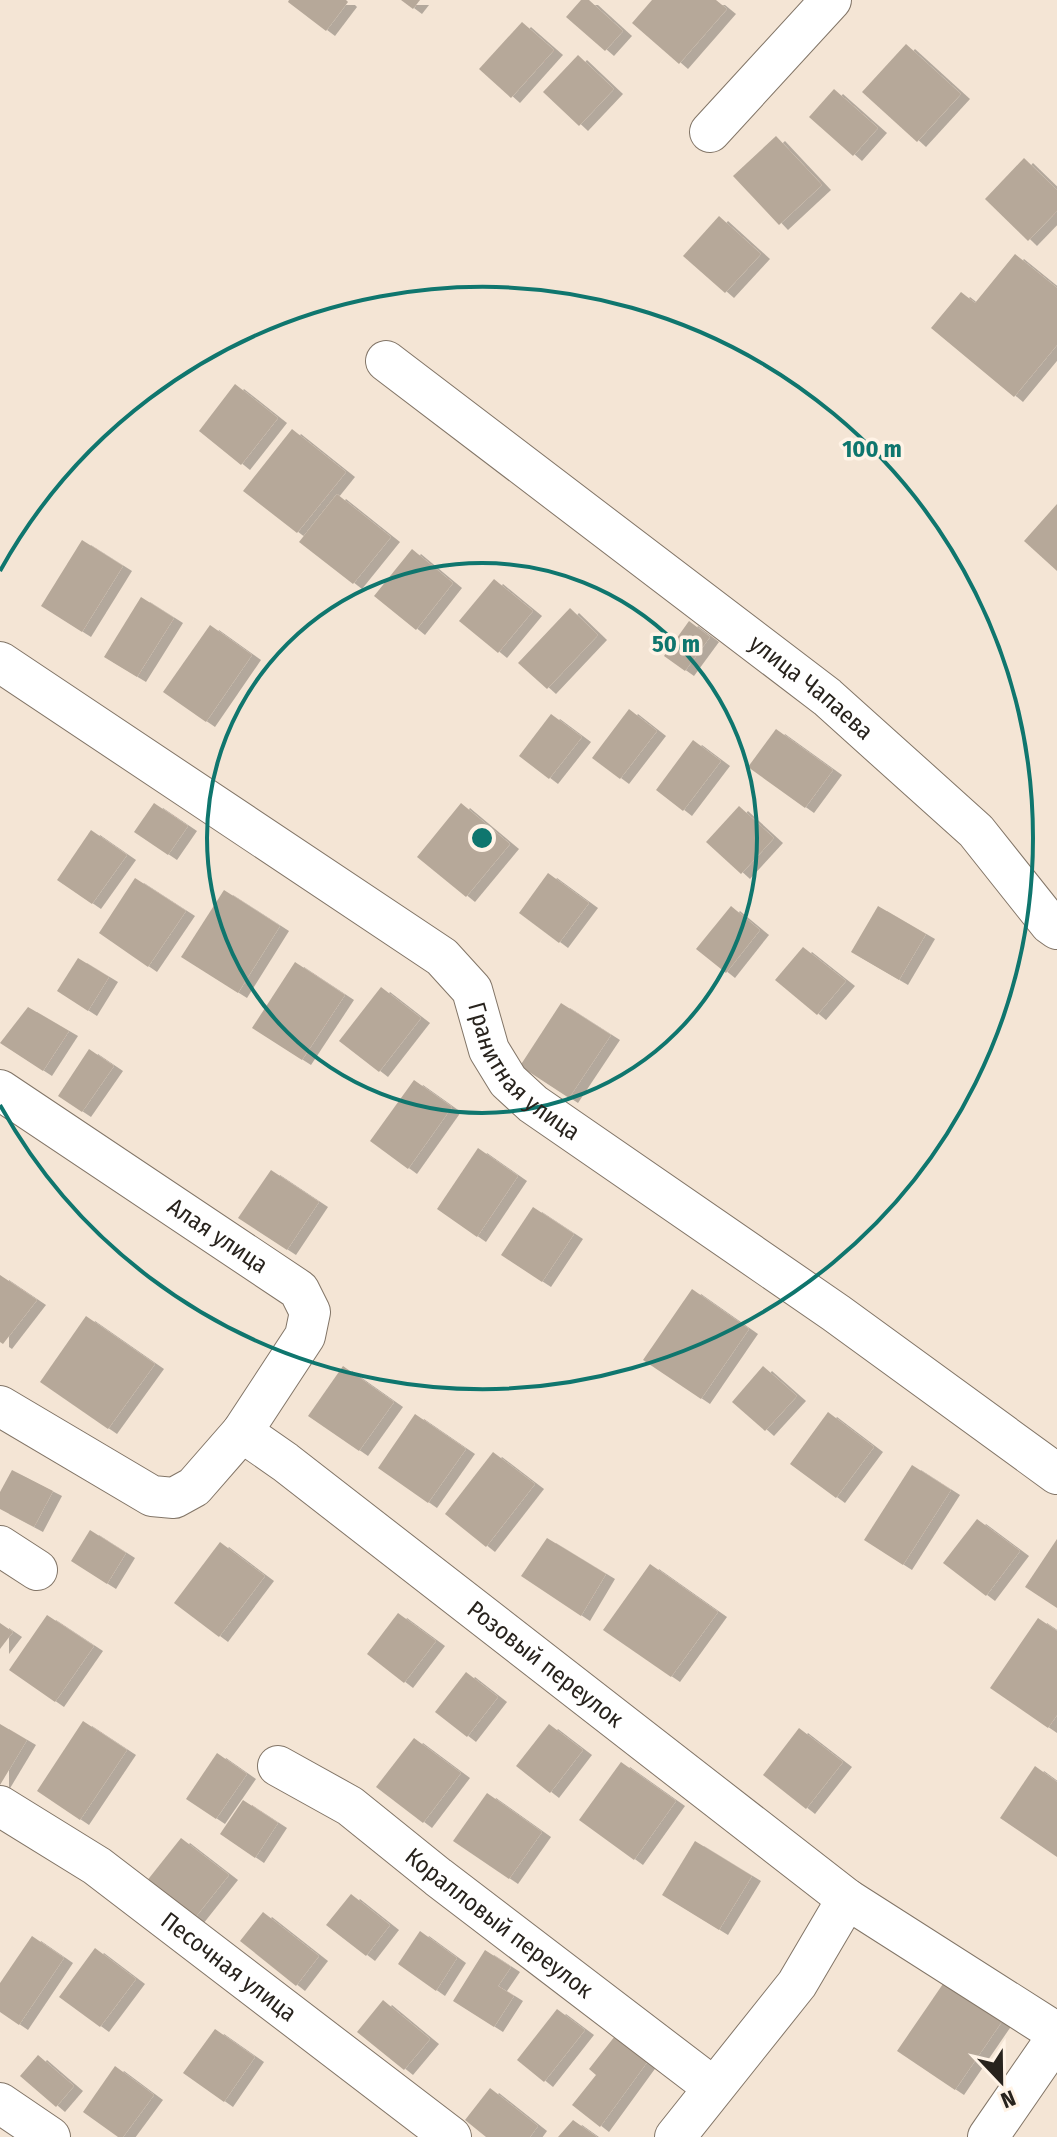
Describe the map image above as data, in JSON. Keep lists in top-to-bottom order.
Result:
{
  "streets": {
    "street": [
      "улица Чапаева",
      "Гранитная улица",
      "Алая улица",
      "Розовый переулок",
      "Коралловый переулок",
      "Песочная улица"
    ]
  },
  "crossings": [
    ["Алая улица", "Розовый переулок"]
  ],
  "north": "bottom",
  "rings": ["100 m", "50 m"]
}
